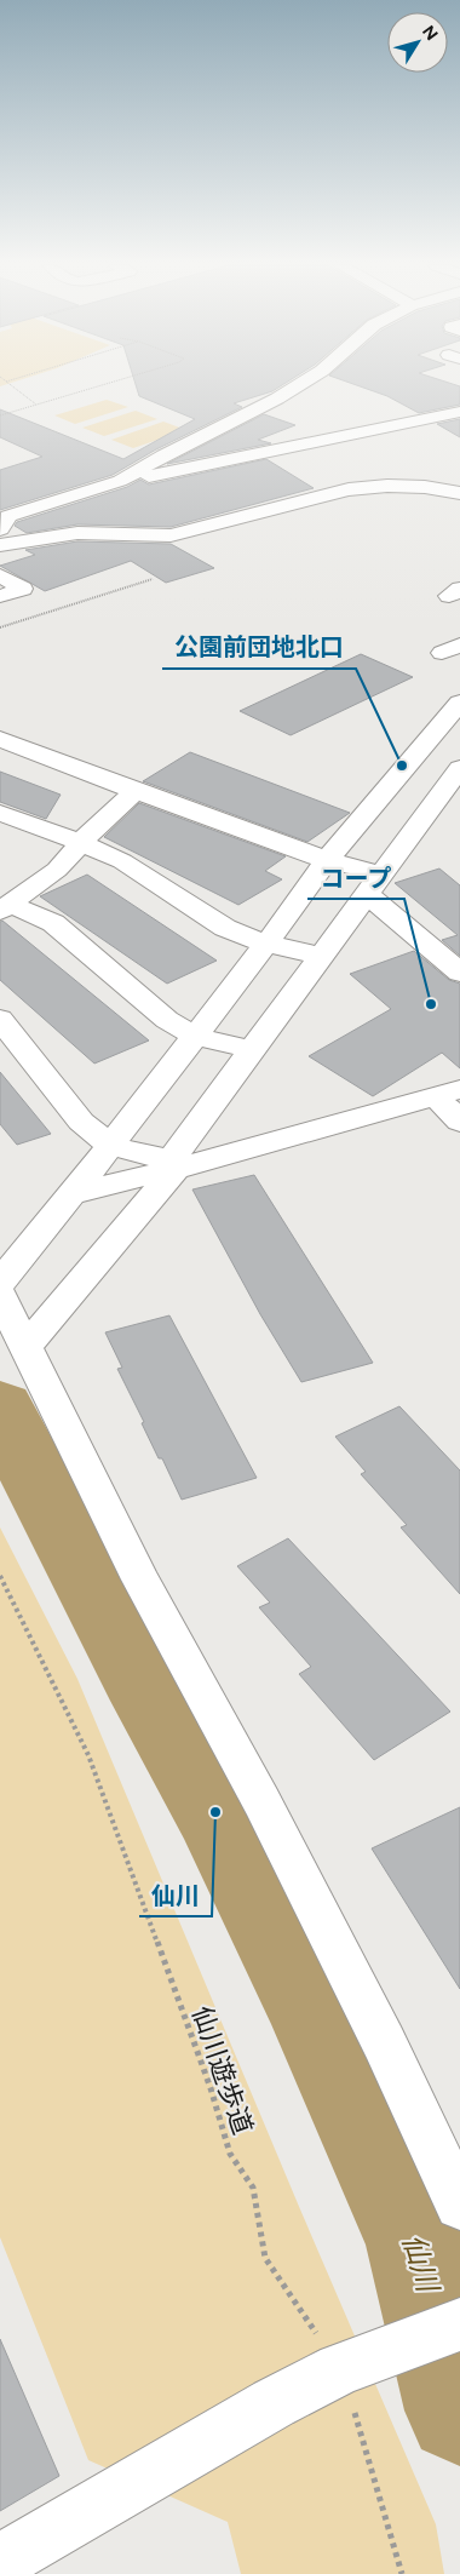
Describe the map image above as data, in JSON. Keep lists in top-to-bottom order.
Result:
{
  "streets": {
    "path": ["仙川遊歩道"]
  },
  "water": ["仙川"],
  "places": ["公園前団地北口", "コープ", "仙川"],
  "north": "top right"
}
